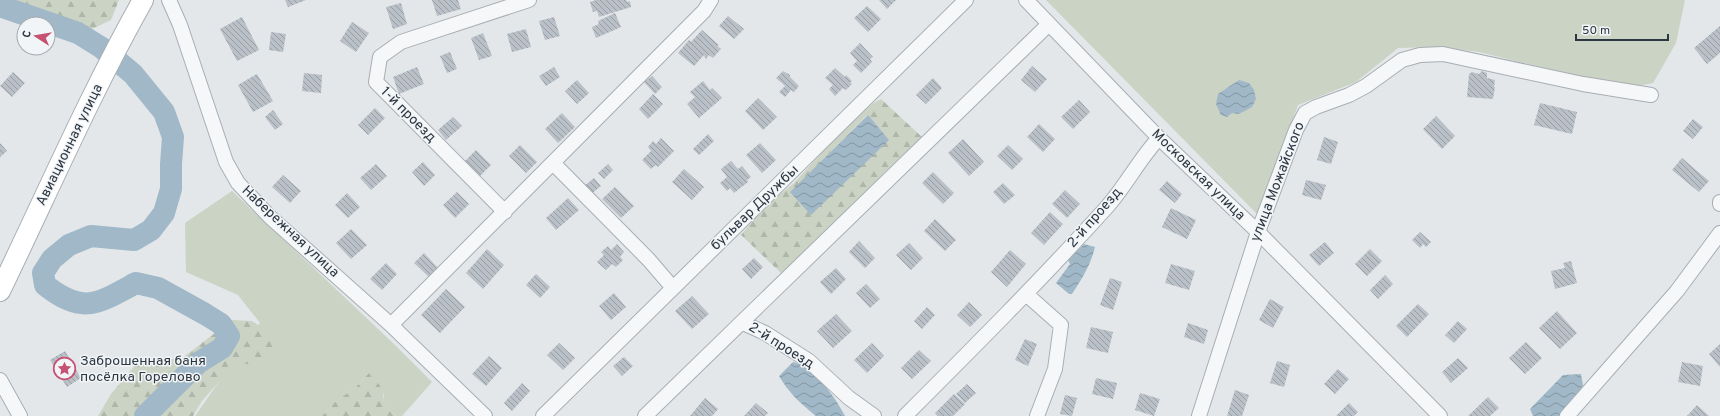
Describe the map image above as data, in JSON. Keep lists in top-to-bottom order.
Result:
{
  "streets": {
    "street": [
      "1-й проезд",
      "Авиационная улица",
      "Московская улица",
      "улица Можайского",
      "бульвар Дружбы",
      "2-й проезд",
      "Набережная улица"
    ]
  },
  "crossings": [
    ["Московская улица", "улица Можайского"],
    ["Московская улица", "2-й проезд"]
  ],
  "places": {
    "place": ["Заброшенная баня посёлка Горелово"]
  },
  "scale_bar": "50 m",
  "north": "left"
}
